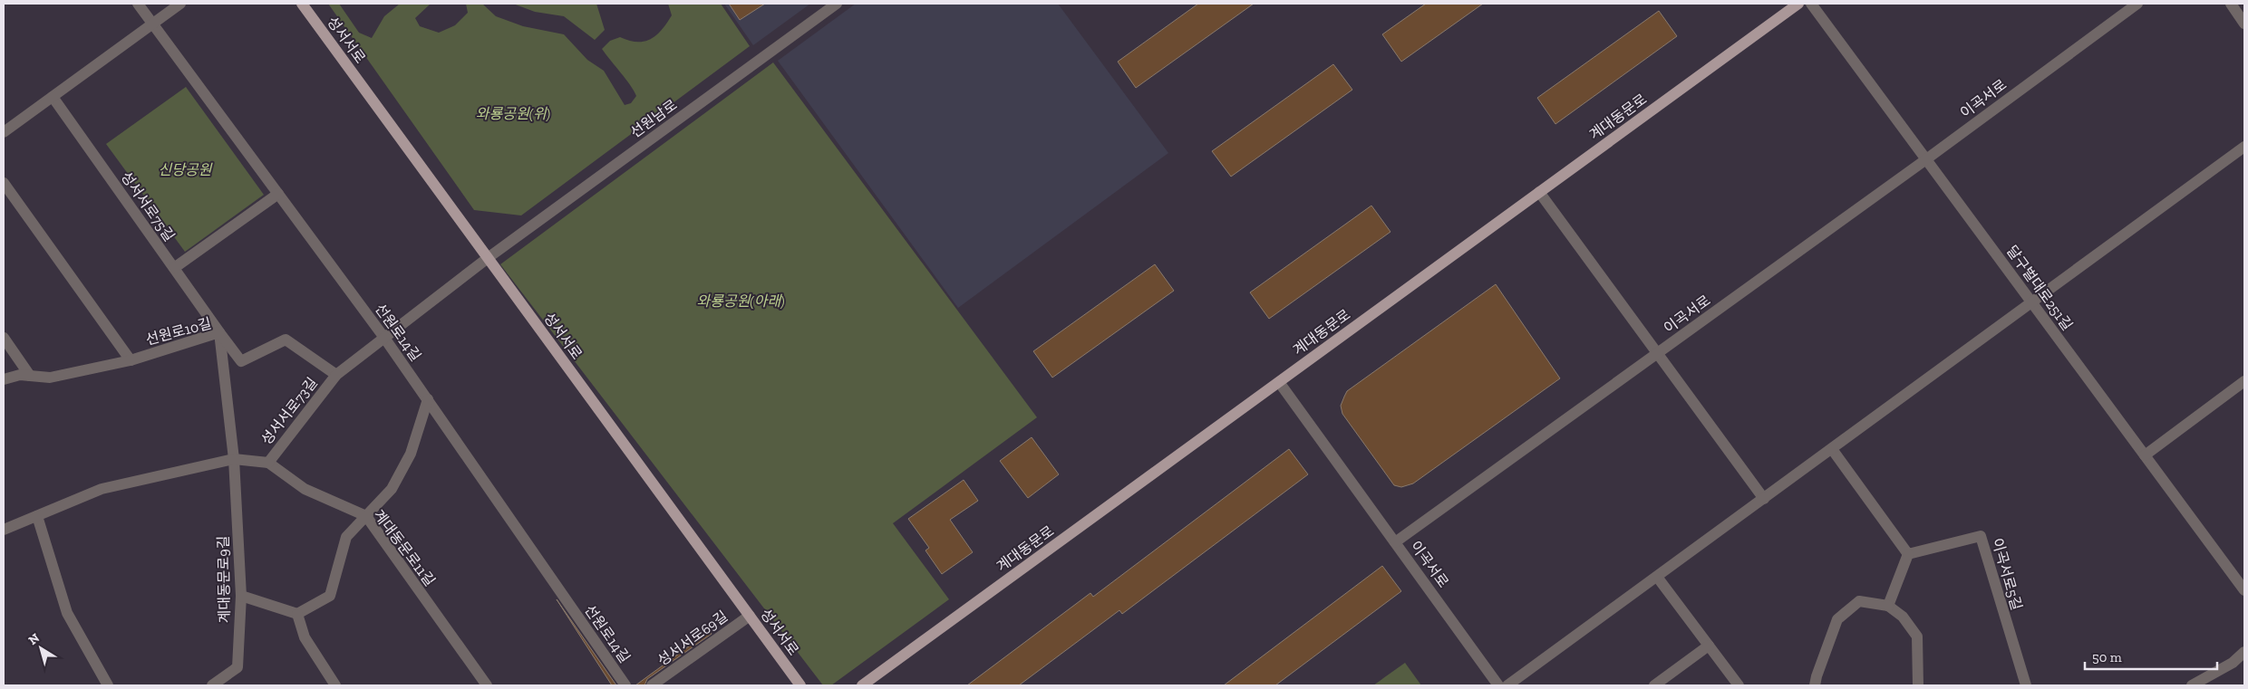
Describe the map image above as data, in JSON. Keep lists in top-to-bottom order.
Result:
{
  "streets": {
    "main road": ["성서서로", "계대동문로"],
    "street": [
      "이곡서로",
      "선원남로",
      "성서서로75길",
      "달구벌대로251길",
      "선원로10길",
      "선원로14길",
      "성서서로73길",
      "계대동문로11길",
      "이곡서로5길",
      "계대동문로9길",
      "성서서로69길"
    ]
  },
  "crossings": [
    ["성서서로", "선원남로"],
    ["성서서로", "성서서로73길"],
    ["성서서로", "성서서로69길"],
    ["이곡서로", "달구벌대로251길"],
    ["선원남로", "성서서로73길"],
    ["성서서로75길", "선원로10길"],
    ["성서서로75길", "계대동문로9길"],
    ["선원로10길", "성서서로73길"],
    ["선원로10길", "계대동문로9길"],
    ["선원로14길", "성서서로73길"],
    ["성서서로73길", "계대동문로11길"],
    ["성서서로73길", "계대동문로9길"]
  ],
  "parks": ["와룡공원(위)", "신당공원", "와룡공원(아래)"],
  "scale_bar": "50 m",
  "north": "top left"
}
